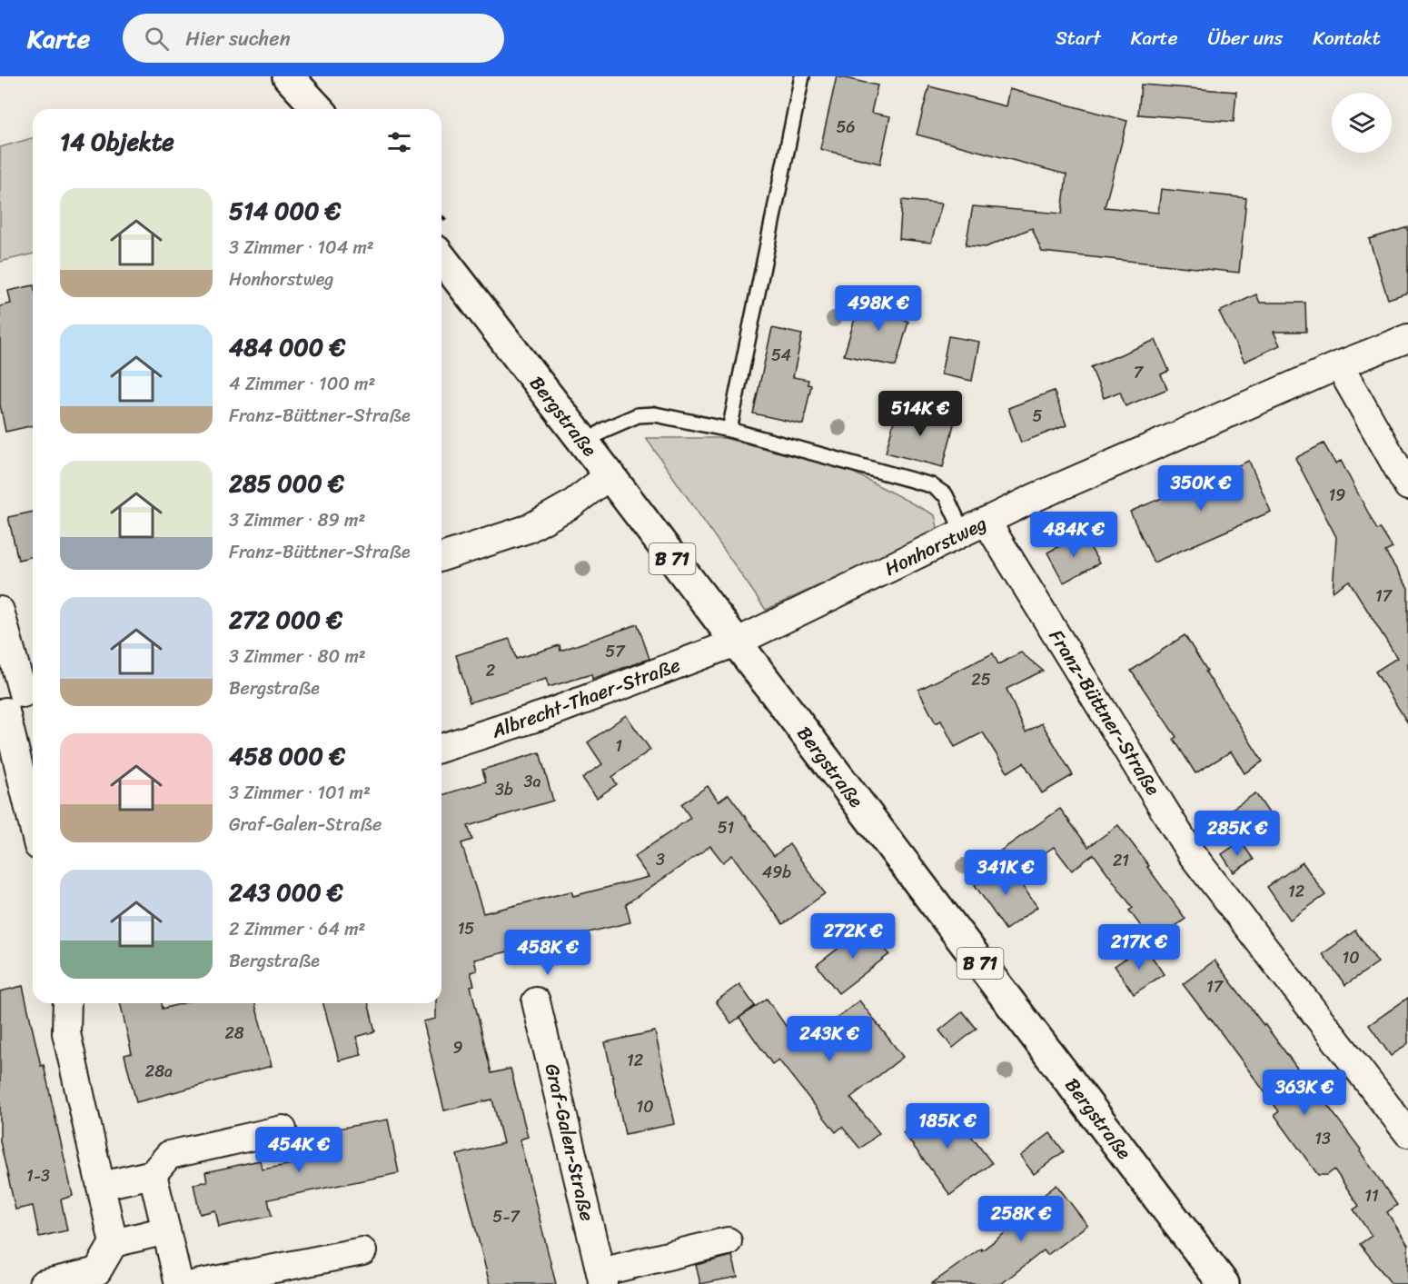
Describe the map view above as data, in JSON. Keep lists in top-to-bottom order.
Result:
{
  "streets": {
    "main road": ["Bergstraße", "B 71"],
    "street": [
      "Honhorstweg",
      "Albrecht-Thaer-Straße",
      "Franz-Büttner-Straße",
      "Graf-Galen-Straße"
    ]
  },
  "crossings": [
    ["Bergstraße", "Honhorstweg"],
    ["Bergstraße", "Albrecht-Thaer-Straße"],
    ["Honhorstweg", "Albrecht-Thaer-Straße"],
    ["Honhorstweg", "Franz-Büttner-Straße"]
  ],
  "house_numbers": [
    "56",
    "54",
    "7",
    "5",
    "19",
    "17",
    "57",
    "2",
    "25",
    "1",
    "3a",
    "3b",
    "51",
    "3",
    "21",
    "49b",
    "12",
    "15",
    "10",
    "17",
    "28",
    "9",
    "12",
    "28a",
    "10",
    "13",
    "1-3",
    "11",
    "5-7"
  ],
  "page": {
    "header": "Karte",
    "search": "Hier suchen",
    "nav": [
      "Start",
      "Karte",
      "Über uns",
      "Kontakt"
    ],
    "heading": "14 Objekte",
    "list": [
      {
        "name": "514 000 €",
        "note": "3 Zimmer · 104 m² · Honhorstweg"
      },
      {
        "name": "484 000 €",
        "note": "4 Zimmer · 100 m² · Franz-Büttner-Straße"
      },
      {
        "name": "285 000 €",
        "note": "3 Zimmer · 89 m² · Franz-Büttner-Straße"
      },
      {
        "name": "272 000 €",
        "note": "3 Zimmer · 80 m² · Bergstraße"
      },
      {
        "name": "458 000 €",
        "note": "3 Zimmer · 101 m² · Graf-Galen-Straße"
      },
      {
        "name": "243 000 €",
        "note": "2 Zimmer · 64 m² · Bergstraße"
      }
    ],
    "price": [
      "498K €",
      "514K €",
      "350K €",
      "484K €",
      "285K €",
      "341K €",
      "272K €",
      "217K €",
      "458K €",
      "243K €",
      "363K €",
      "185K €",
      "454K €",
      "258K €"
    ]
  }
}
